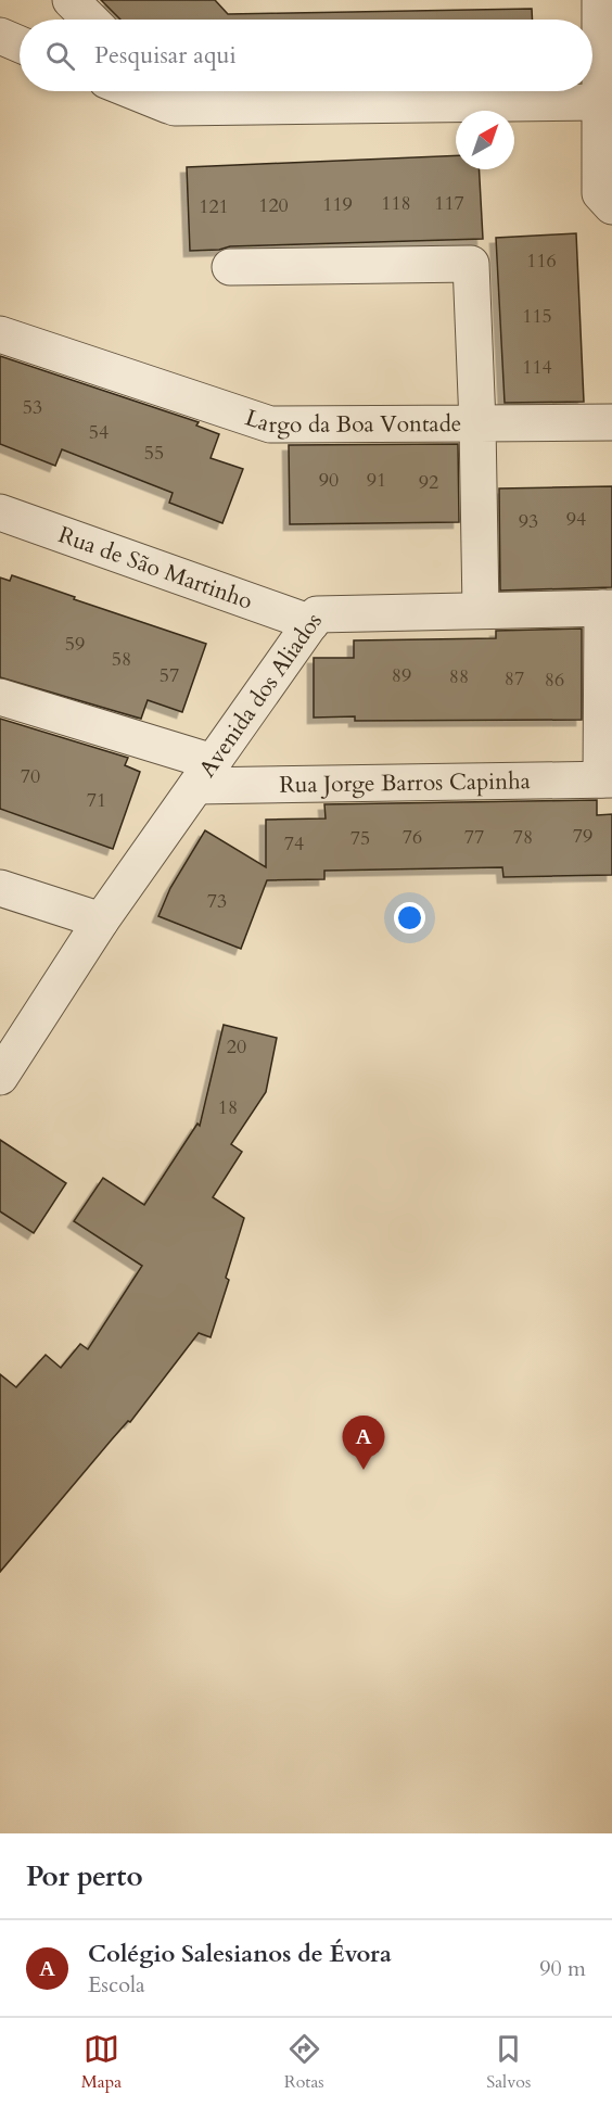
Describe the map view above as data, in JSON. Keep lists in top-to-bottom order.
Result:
{
  "streets": {
    "street": [
      "Largo da Boa Vontade",
      "Rua de São Martinho",
      "Avenida dos Aliados",
      "Rua Jorge Barros Capinha"
    ]
  },
  "crossings": [
    ["Rua de São Martinho", "Avenida dos Aliados"],
    ["Avenida dos Aliados", "Rua Jorge Barros Capinha"]
  ],
  "house_numbers": [
    "118",
    "117",
    "119",
    "120",
    "121",
    "116",
    "115",
    "114",
    "53",
    "54",
    "55",
    "90",
    "91",
    "92",
    "94",
    "93",
    "59",
    "58",
    "57",
    "89",
    "88",
    "87",
    "86",
    "70",
    "71",
    "79",
    "76",
    "77",
    "78",
    "75",
    "74",
    "73",
    "20",
    "18"
  ],
  "north": "top right",
  "page": {
    "search": "Pesquisar aqui",
    "pins": "A",
    "heading": "Por perto",
    "list": [
      {
        "mark": "A",
        "name": "Colégio Salesianos de Évora",
        "note": "Escola",
        "value": "90 m"
      }
    ],
    "nav": ["Mapa", "Rotas", "Salvos"]
  }
}
